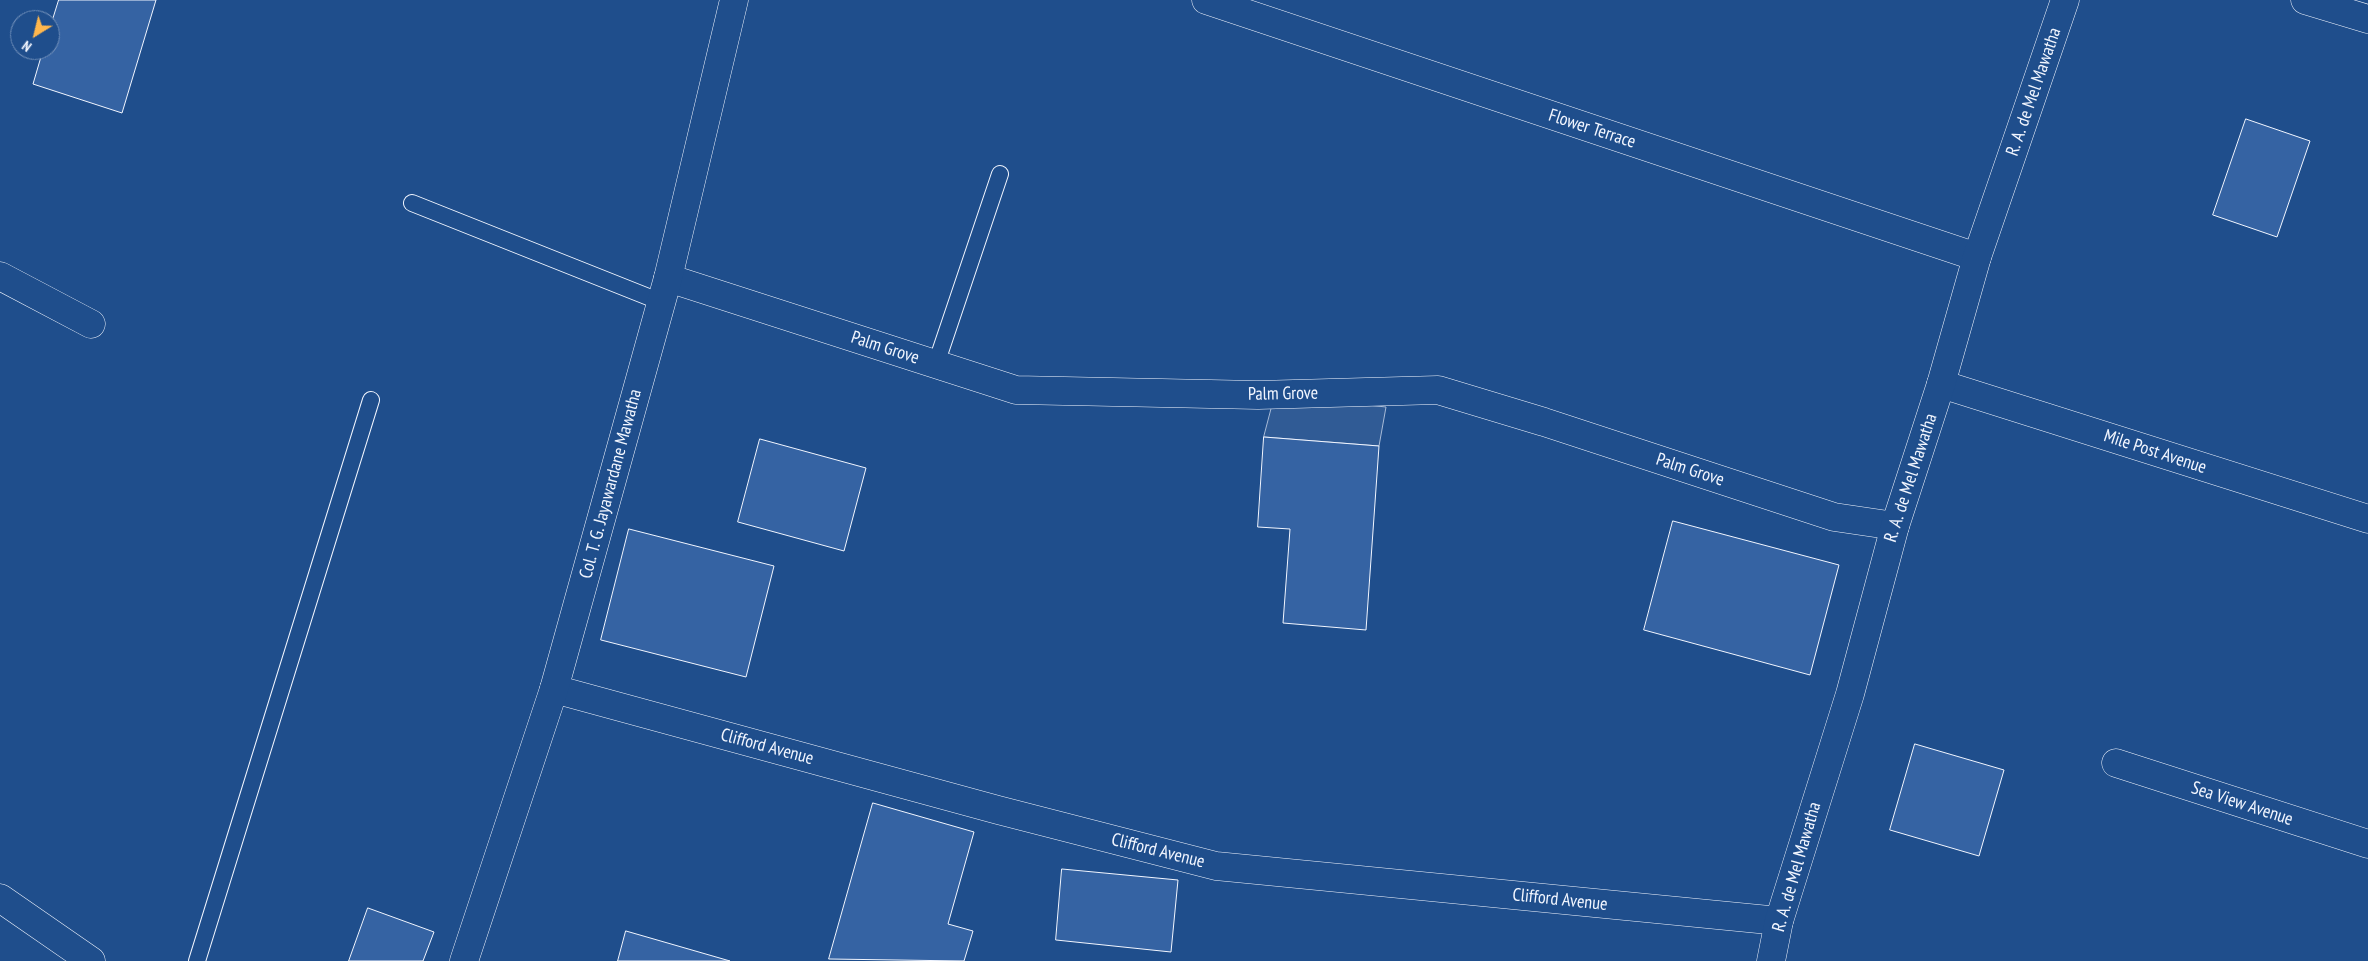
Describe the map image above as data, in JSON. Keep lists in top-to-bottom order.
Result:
{
  "streets": {
    "main road": [
      "R. A. de Mel Mawatha",
      "Flower Terrace",
      "Palm Grove",
      "Mile Post Avenue",
      "Col. T. G. Jayawardane Mawatha",
      "Clifford Avenue",
      "Sea View Avenue"
    ]
  },
  "crossings": [
    ["R. A. de Mel Mawatha", "Flower Terrace"],
    ["R. A. de Mel Mawatha", "Palm Grove"],
    ["R. A. de Mel Mawatha", "Mile Post Avenue"],
    ["R. A. de Mel Mawatha", "Clifford Avenue"],
    ["Palm Grove", "Col. T. G. Jayawardane Mawatha"],
    ["Col. T. G. Jayawardane Mawatha", "Clifford Avenue"]
  ],
  "north": "bottom left"
}
